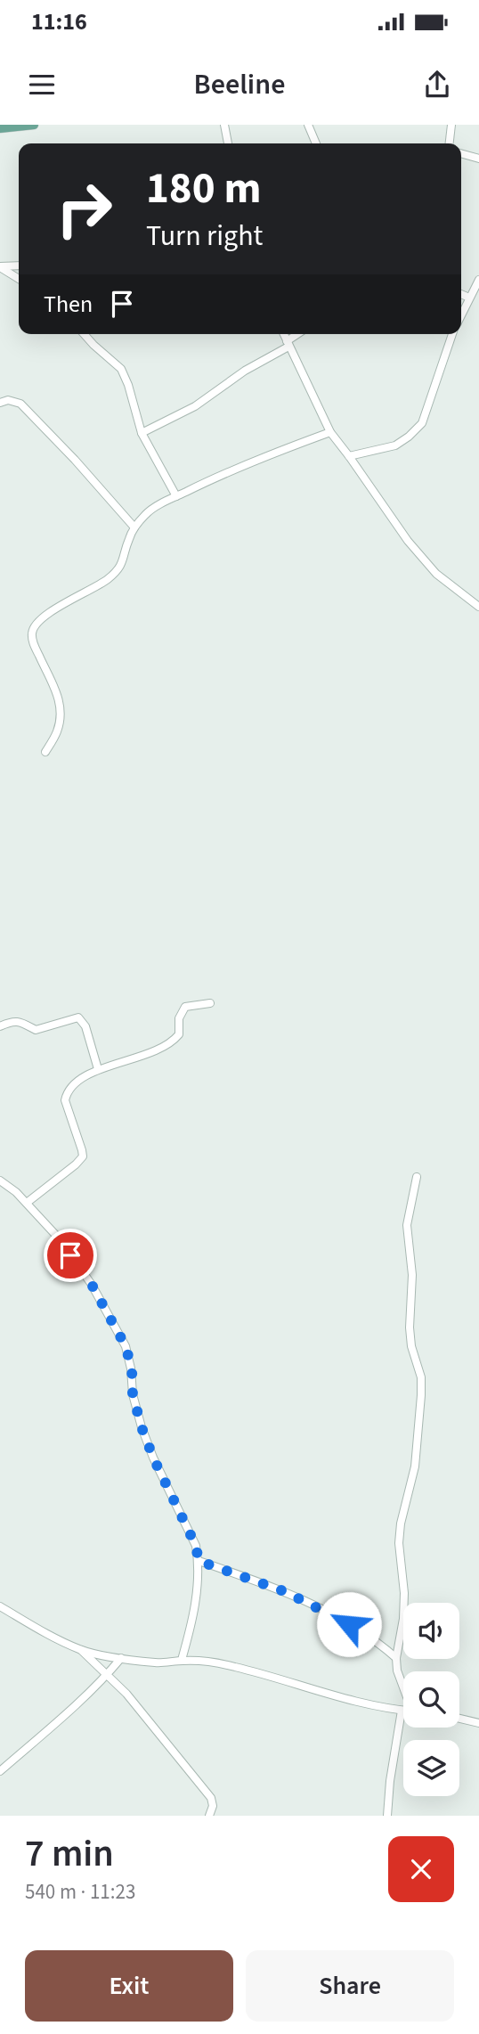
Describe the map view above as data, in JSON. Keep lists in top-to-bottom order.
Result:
{
  "page": {
    "status": "11:16",
    "header": "Beeline",
    "turn": ["180 m", "Turn right"],
    "then": "Then",
    "heading": ["7 min", "540 m · 11:23"],
    "buttons": ["Exit", "Share"]
  }
}
